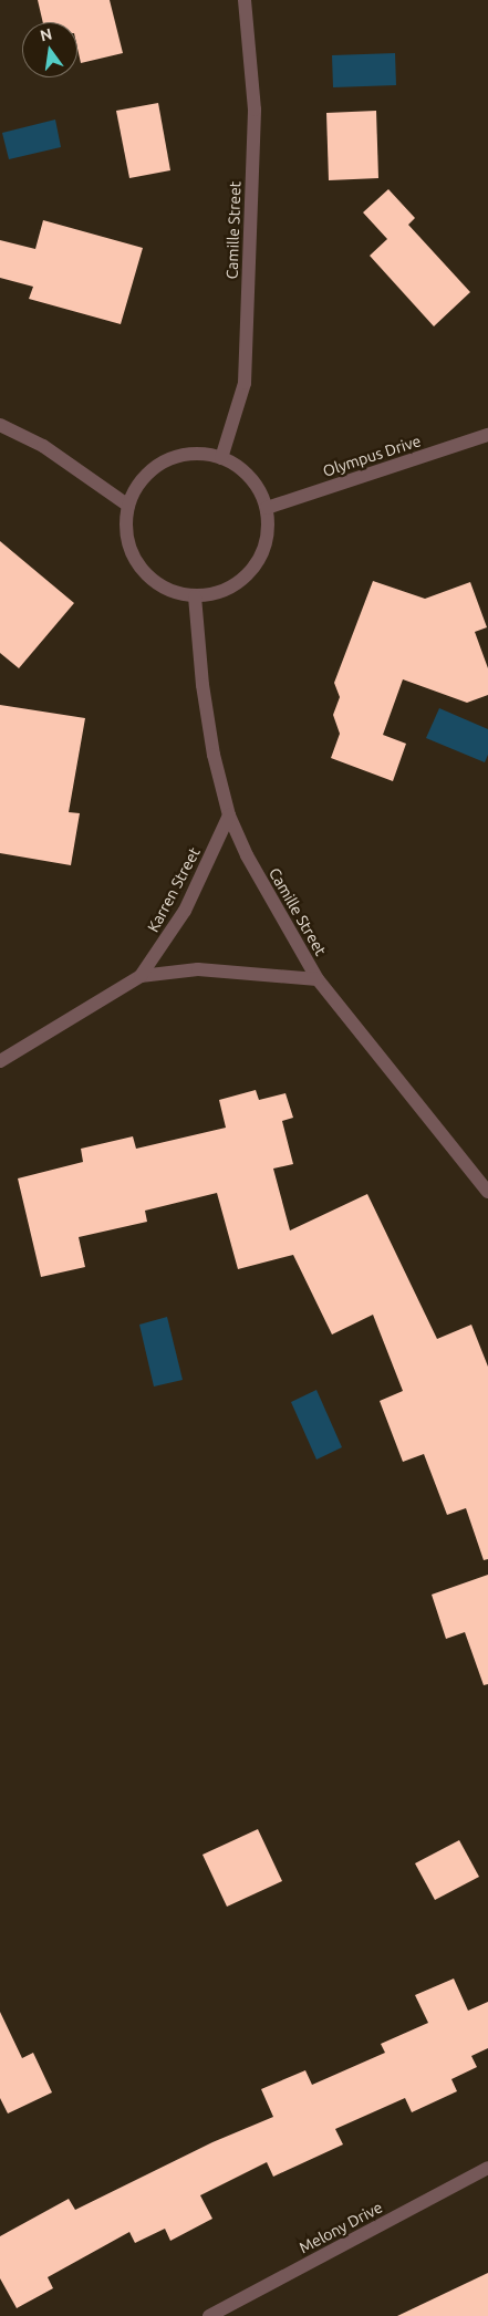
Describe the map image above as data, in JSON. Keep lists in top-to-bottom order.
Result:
{
  "streets": {
    "street": [
      "Camille Street",
      "Olympus Drive",
      "Karren Street",
      "Melony Drive"
    ]
  },
  "crossings": [
    ["Camille Street", "Olympus Drive"],
    ["Camille Street", "Karren Street"]
  ],
  "north": "top"
}
